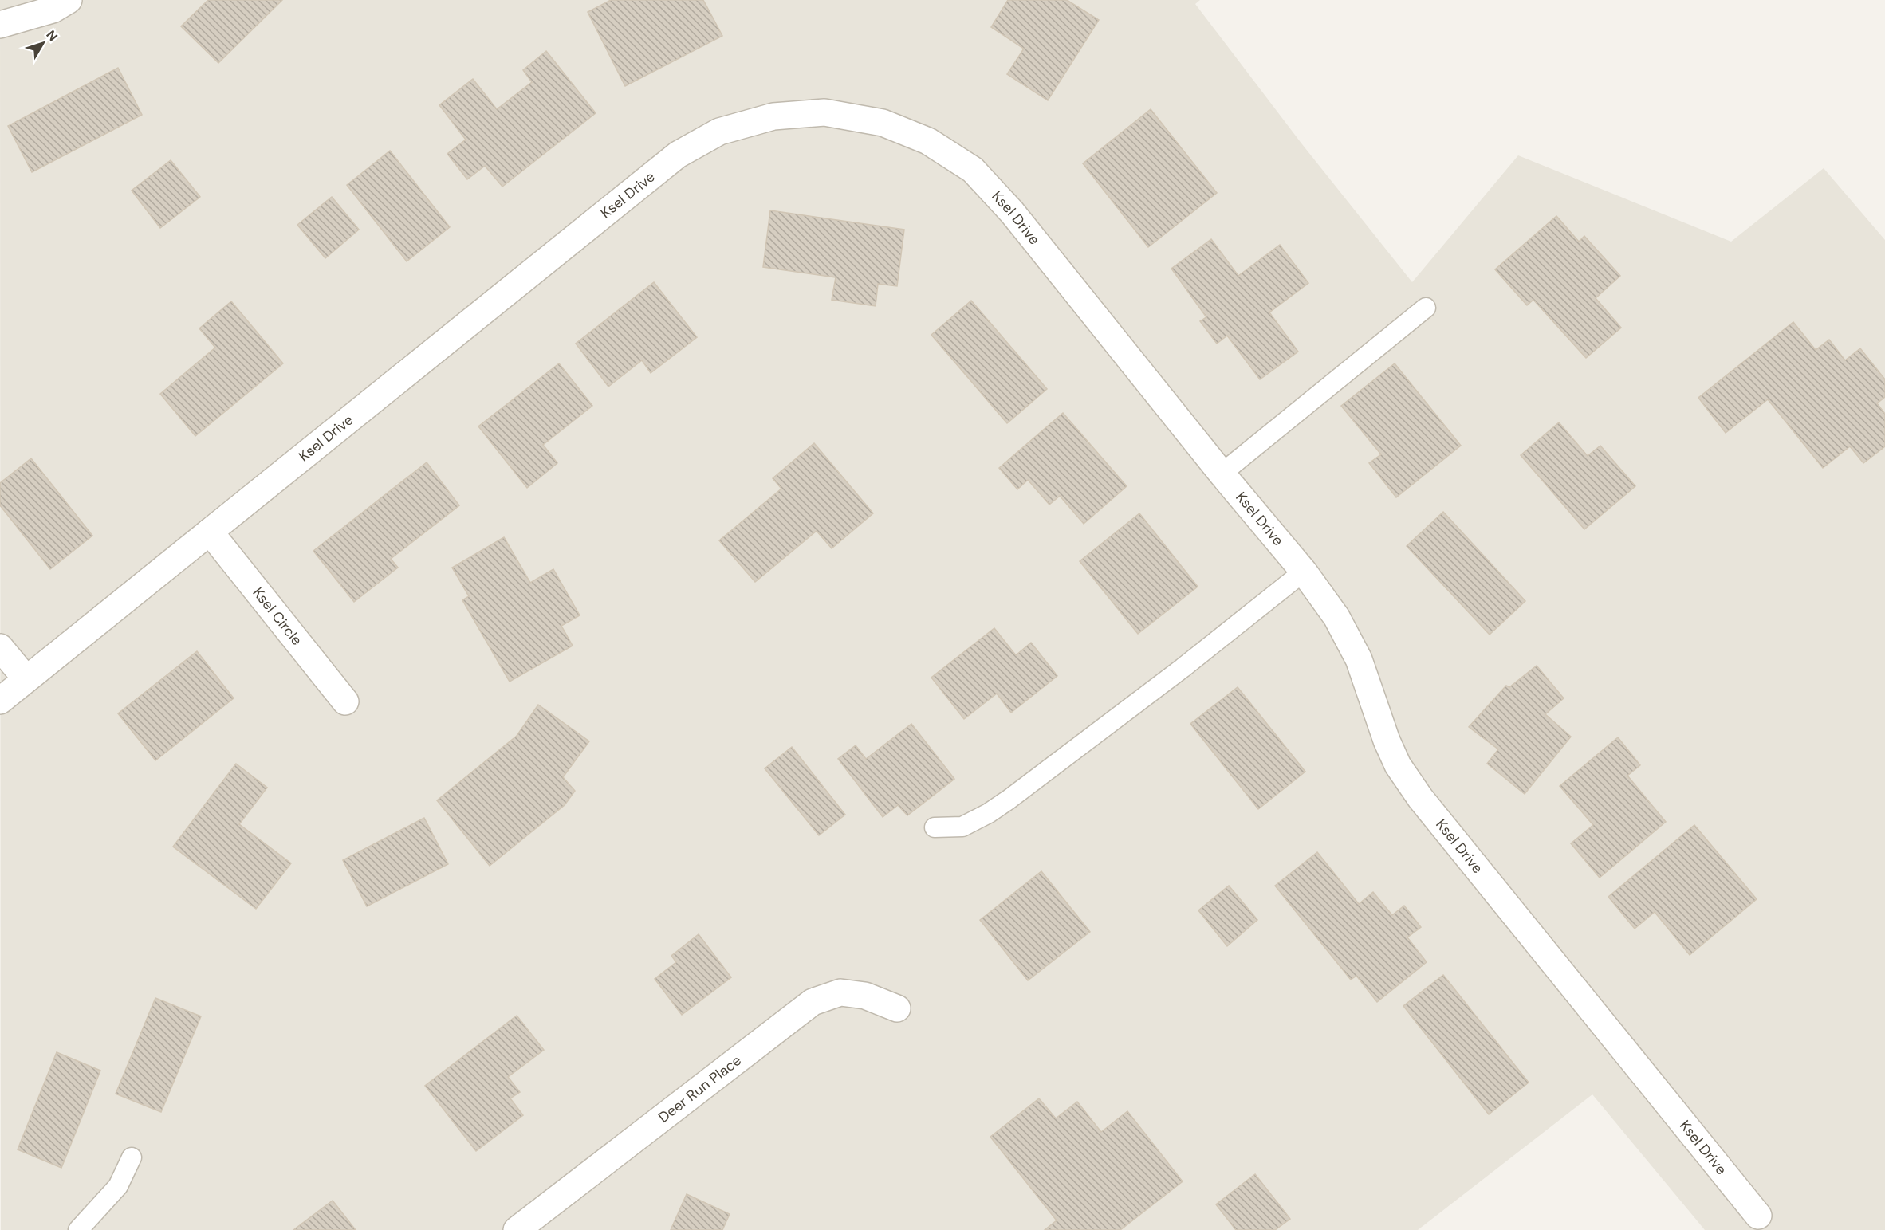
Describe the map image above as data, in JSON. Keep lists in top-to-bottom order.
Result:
{
  "streets": {
    "street": ["Ksel Drive", "Ksel Circle", "Deer Run Place"]
  },
  "crossings": [
    ["Ksel Drive", "Ksel Circle"]
  ],
  "north": "top right"
}
